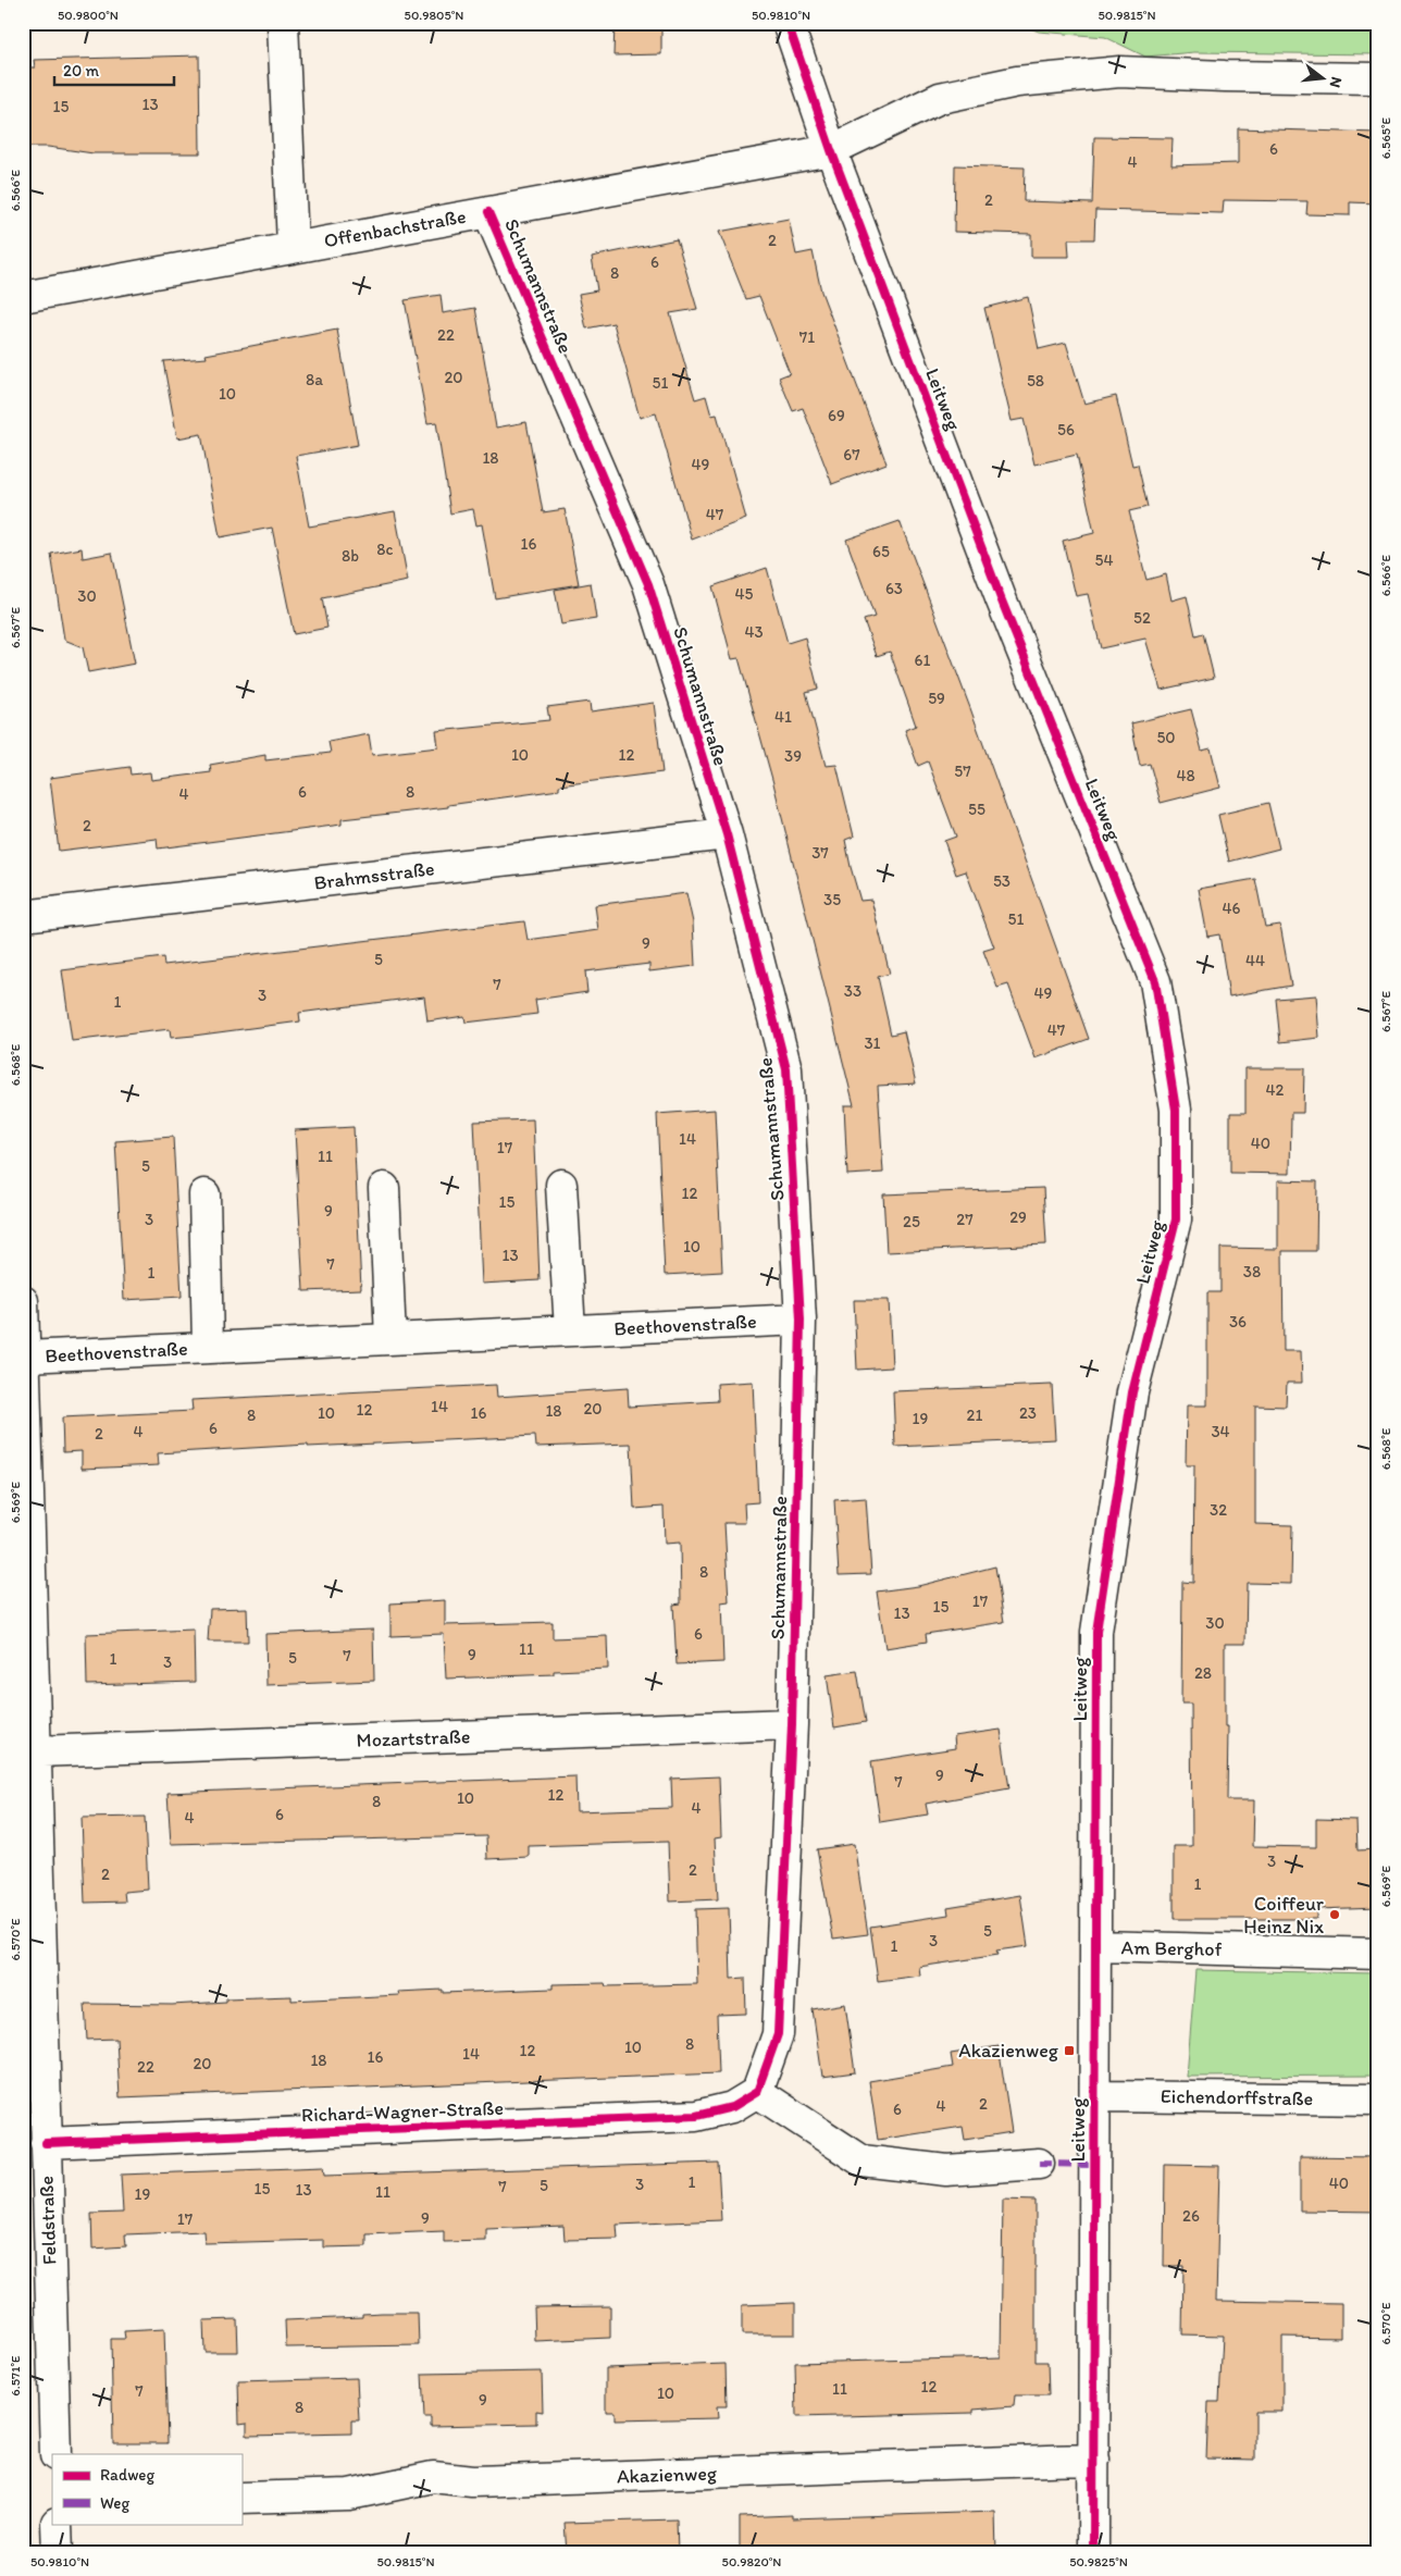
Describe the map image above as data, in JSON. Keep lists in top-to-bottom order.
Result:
{
  "streets": {
    "street": [
      "Offenbachstraße",
      "Schumannstraße",
      "Leitweg",
      "Brahmsstraße",
      "Beethovenstraße",
      "Mozartstraße",
      "Am Berghof",
      "Eichendorffstraße",
      "Richard-Wagner-Straße",
      "Feldstraße",
      "Akazienweg"
    ]
  },
  "crossings": [
    ["Offenbachstraße", "Schumannstraße"],
    ["Offenbachstraße", "Leitweg"],
    ["Schumannstraße", "Brahmsstraße"],
    ["Schumannstraße", "Beethovenstraße"],
    ["Schumannstraße", "Mozartstraße"],
    ["Schumannstraße", "Richard-Wagner-Straße"],
    ["Leitweg", "Am Berghof"],
    ["Leitweg", "Eichendorffstraße"],
    ["Leitweg", "Akazienweg"],
    ["Beethovenstraße", "Feldstraße"],
    ["Mozartstraße", "Feldstraße"],
    ["Richard-Wagner-Straße", "Feldstraße"]
  ],
  "places": {
    "other": ["Coiffeur Heinz Nix"],
    "transit": ["Akazienweg"]
  },
  "house_numbers": [
    "13",
    "15",
    "6",
    "4",
    "2",
    "2",
    "6",
    "8",
    "22",
    "71",
    "20",
    "8a",
    "58",
    "51",
    "10",
    "69",
    "56",
    "67",
    "18",
    "49",
    "47",
    "16",
    "8c",
    "65",
    "8b",
    "54",
    "63",
    "45",
    "30",
    "52",
    "43",
    "61",
    "59",
    "41",
    "50",
    "10",
    "12",
    "39",
    "57",
    "48",
    "6",
    "8",
    "4",
    "55",
    "2",
    "37",
    "53",
    "35",
    "46",
    "51",
    "9",
    "5",
    "44",
    "7",
    "33",
    "49",
    "3",
    "1",
    "47",
    "31",
    "42",
    "14",
    "40",
    "17",
    "11",
    "5",
    "12",
    "15",
    "9",
    "29",
    "3",
    "27",
    "25",
    "10",
    "13",
    "7",
    "38",
    "1",
    "36",
    "14",
    "20",
    "12",
    "18",
    "10",
    "16",
    "23",
    "8",
    "21",
    "19",
    "6",
    "4",
    "34",
    "2",
    "32",
    "8",
    "17",
    "15",
    "13",
    "30",
    "6",
    "11",
    "9",
    "7",
    "5",
    "1",
    "3",
    "28",
    "9",
    "7",
    "12",
    "10",
    "8",
    "4",
    "6",
    "4",
    "3",
    "2",
    "2",
    "1",
    "5",
    "3",
    "1",
    "8",
    "10",
    "12",
    "14",
    "16",
    "18",
    "20",
    "22",
    "2",
    "4",
    "6",
    "1",
    "40",
    "3",
    "5",
    "7",
    "15",
    "13",
    "11",
    "19",
    "26",
    "9",
    "17",
    "12",
    "11",
    "7",
    "10",
    "9",
    "8"
  ],
  "legend": ["Radweg", "Weg"],
  "scale_bar": "20 m",
  "north": "right",
  "coordinates": [
    "50.9800°N",
    "50.9805°N",
    "50.9810°N",
    "50.9815°N",
    "6.565°E",
    "6.566°E",
    "6.567°E",
    "6.568°E",
    "6.569°E",
    "6.570°E",
    "6.571°E",
    "50.9820°N",
    "50.9825°N"
  ]
}
